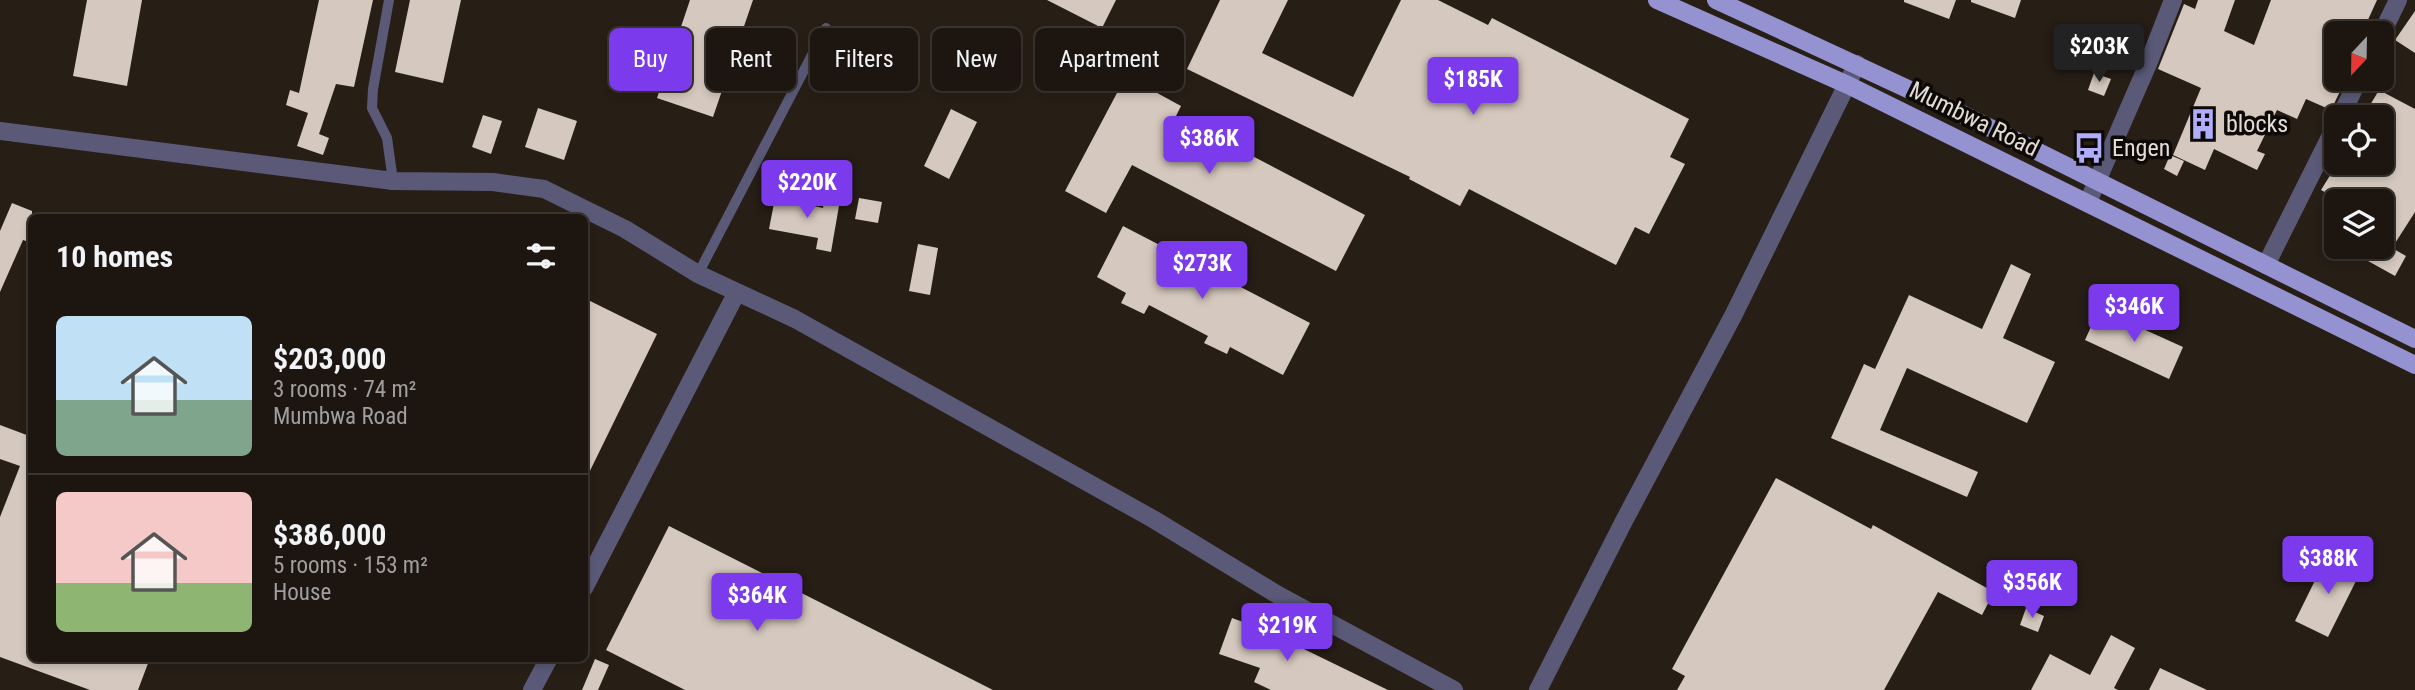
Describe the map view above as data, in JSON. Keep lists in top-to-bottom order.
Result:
{
  "streets": {
    "main road": ["Mumbwa Road"]
  },
  "places": {
    "building": ["blocks"],
    "bus stop": ["Engen"]
  },
  "north": "bottom",
  "page": {
    "price": [
      "$203K",
      "$185K",
      "$386K",
      "$220K",
      "$273K",
      "$346K",
      "$388K",
      "$356K",
      "$364K",
      "$219K"
    ],
    "chip": [
      "Buy",
      "Rent",
      "Filters",
      "New",
      "Apartment"
    ],
    "heading": "10 homes",
    "list": [
      {
        "name": "$203,000",
        "note": "3 rooms · 74 m² · Mumbwa Road"
      },
      {
        "name": "$386,000",
        "note": "5 rooms · 153 m² · House"
      }
    ]
  }
}
